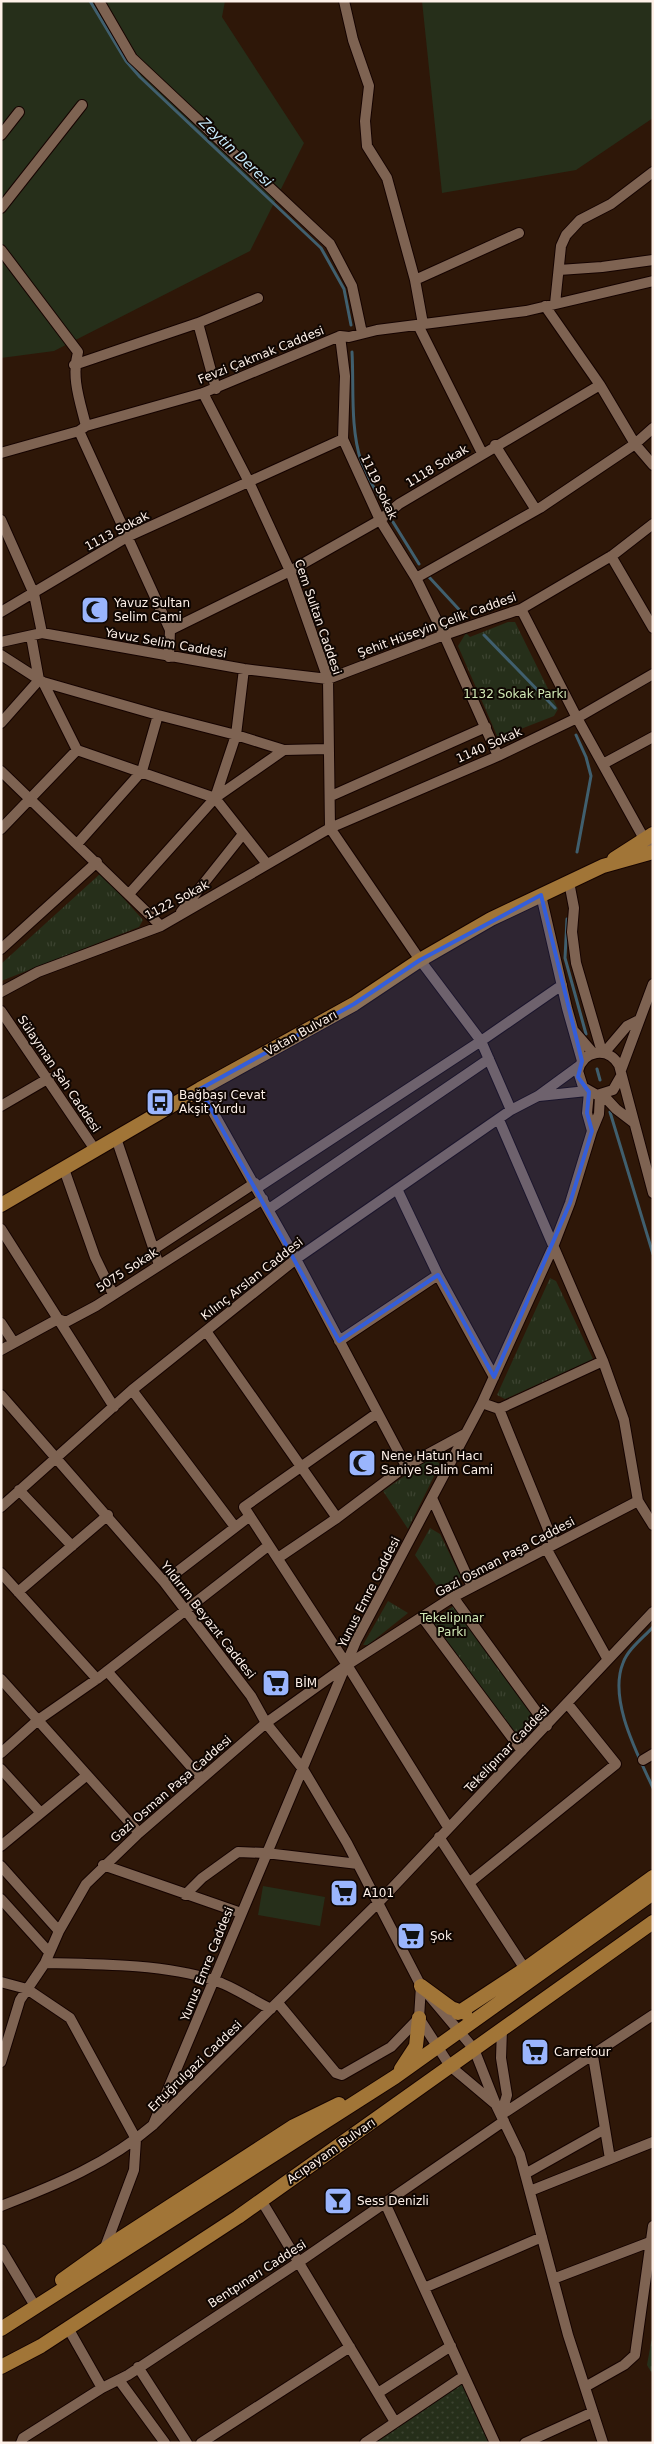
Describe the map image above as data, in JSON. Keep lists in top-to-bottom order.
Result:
{
  "streets": {
    "main road": ["Vatan Bulvarı", "Acıpayam Bulvarı"],
    "street": [
      "Fevzi Çakmak Caddesi",
      "1118 Sokak",
      "1119 Sokak",
      "1113 Sokak",
      "Cem Sultan Caddesi",
      "Şehit Hüseyin Çelik Caddesi",
      "Yavuz Selim Caddesi",
      "1140 Sokak",
      "1122 Sokak",
      "Sülayman Şah Caddesi",
      "5075 Sokak",
      "Kılınç Arslan Caddesi",
      "Gazi Osman Paşa Caddesi",
      "Yunus Emre Caddesi",
      "Yıldırım Beyazıt Caddesi",
      "Tekelipınar Caddesi",
      "Ertuğrulgazi Caddesi",
      "Bentpınarı Caddesi"
    ]
  },
  "crossings": [
    ["Fevzi Çakmak Caddesi", "1119 Sokak"],
    ["Fevzi Çakmak Caddesi", "Cem Sultan Caddesi"],
    ["1118 Sokak", "1119 Sokak"],
    ["1118 Sokak", "Cem Sultan Caddesi"],
    ["1119 Sokak", "1113 Sokak"],
    ["1119 Sokak", "Şehit Hüseyin Çelik Caddesi"],
    ["1119 Sokak", "1140 Sokak"],
    ["1113 Sokak", "Cem Sultan Caddesi"],
    ["Cem Sultan Caddesi", "Şehit Hüseyin Çelik Caddesi"],
    ["Cem Sultan Caddesi", "Yavuz Selim Caddesi"],
    ["Cem Sultan Caddesi", "1140 Sokak"],
    ["Cem Sultan Caddesi", "1122 Sokak"],
    ["Şehit Hüseyin Çelik Caddesi", "Yavuz Selim Caddesi"],
    ["1140 Sokak", "1122 Sokak"],
    ["Vatan Bulvarı", "Sülayman Şah Caddesi"],
    ["Kılınç Arslan Caddesi", "Yunus Emre Caddesi"],
    ["Kılınç Arslan Caddesi", "Yıldırım Beyazıt Caddesi"],
    ["Gazi Osman Paşa Caddesi", "Yunus Emre Caddesi"],
    ["Gazi Osman Paşa Caddesi", "Yıldırım Beyazıt Caddesi"],
    ["Yunus Emre Caddesi", "Yıldırım Beyazıt Caddesi"],
    ["Yunus Emre Caddesi", "Ertuğrulgazi Caddesi"],
    ["Yıldırım Beyazıt Caddesi", "Tekelipınar Caddesi"],
    ["Yıldırım Beyazıt Caddesi", "Ertuğrulgazi Caddesi"],
    ["Yıldırım Beyazıt Caddesi", "Acıpayam Bulvarı"],
    ["Yıldırım Beyazıt Caddesi", "Bentpınarı Caddesi"],
    ["Tekelipınar Caddesi", "Ertuğrulgazi Caddesi"]
  ],
  "water": ["Zeytin Deresi"],
  "parks": ["1132 Sokak Parkı", "Tekelipınar Parkı"],
  "places": {
    "mosque": ["Yavuz Sultan Selim Cami", "Nene Hatun Hacı Saniye Salim Cami"],
    "bus stop": ["Bağbaşı Cevat Akşit Yurdu"],
    "supermarket": [
      "BİM",
      "A101",
      "Şok",
      "Carrefour"
    ],
    "bar": ["Sess Denizli"]
  }
}
